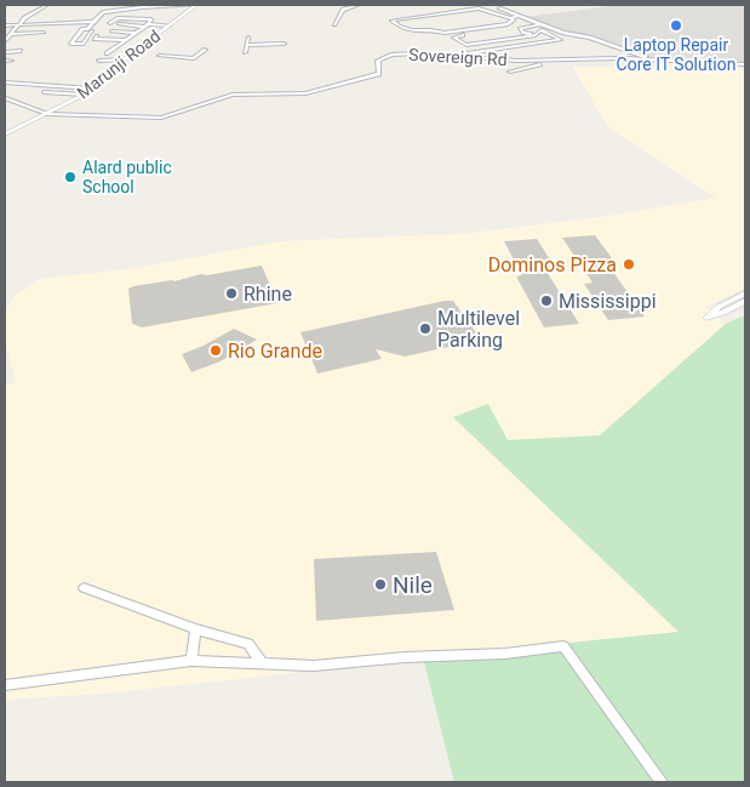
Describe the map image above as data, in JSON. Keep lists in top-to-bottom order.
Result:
{
  "streets": {
    "street": ["Sovereign Rd", "Marunji Road"]
  },
  "crossings": [
    ["Sovereign Rd", "Marunji Road"]
  ],
  "places": [
    "Laptop Repair Core IT Solution",
    "Alard public School",
    "Dominos Pizza",
    "Rhine",
    "Mississippi",
    "Multilevel Parking",
    "Rio Grande",
    "Nile"
  ]
}
